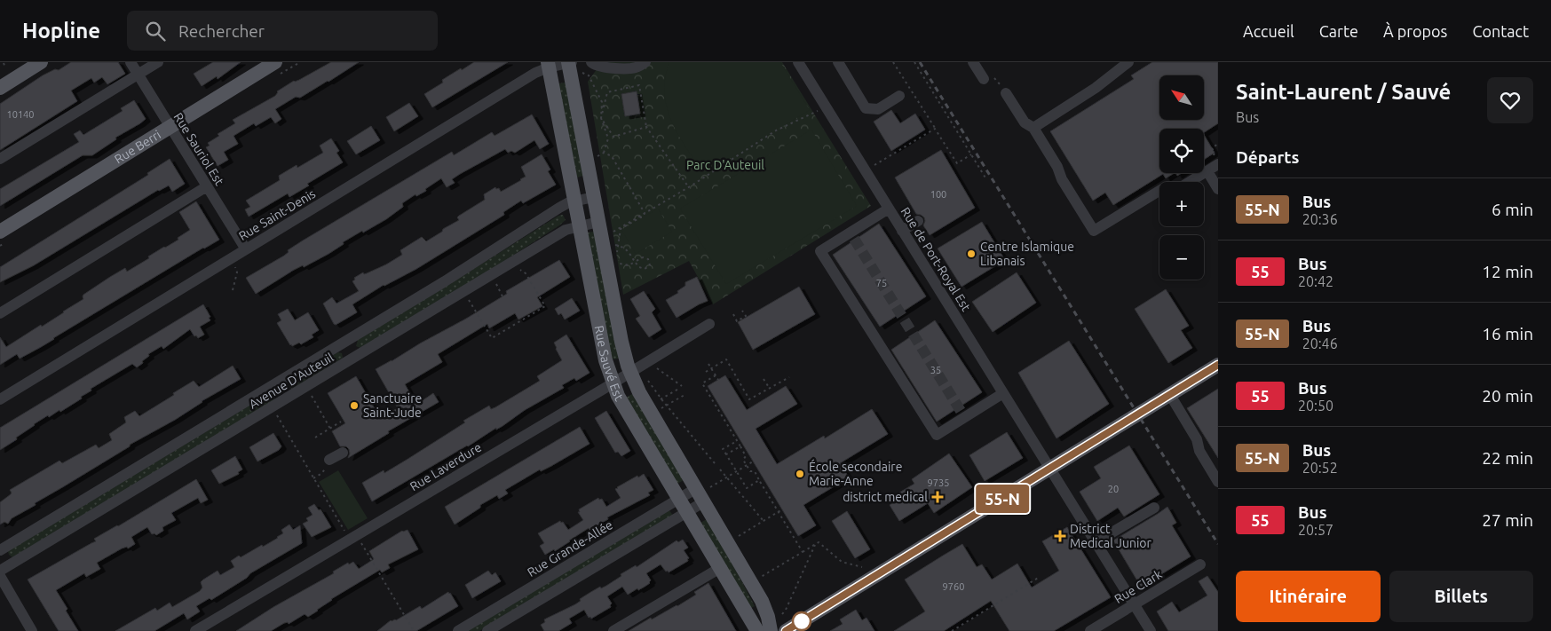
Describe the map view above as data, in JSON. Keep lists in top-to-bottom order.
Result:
{
  "streets": {
    "main road": ["Rue Berri", "Rue Sauvé Est"],
    "street": [
      "Rue Sauriol Est",
      "Rue Saint-Denis",
      "Rue de Port-Royal Est",
      "Avenue D'Auteuil",
      "Rue Laverdure",
      "Rue Grande-Allée",
      "Rue Clark"
    ]
  },
  "crossings": [
    ["Rue Berri", "Rue Sauriol Est"],
    ["Rue Sauriol Est", "Rue Saint-Denis"],
    ["Rue Saint-Denis", "Rue Sauvé Est"],
    ["Rue de Port-Royal Est", "Rue Clark"],
    ["Rue Sauvé Est", "Avenue D'Auteuil"],
    ["Rue Sauvé Est", "Rue Laverdure"],
    ["Rue Sauvé Est", "Rue Grande-Allée"]
  ],
  "parks": ["Parc D'Auteuil"],
  "places": {
    "other": ["Centre Islamique Libanais", "Sanctuaire Saint-Jude", "École secondaire Marie-Anne"],
    "health": ["district medical", "District Medical Junior"]
  },
  "lines": ["bus line 55-N"],
  "house_numbers": [
    "10140",
    "100",
    "75",
    "35",
    "9735",
    "20",
    "9760"
  ],
  "north": "top left",
  "page": {
    "header": "Hopline",
    "search": "Rechercher",
    "nav": [
      "Accueil",
      "Carte",
      "À propos",
      "Contact"
    ],
    "on_map": "55-N",
    "heading": [
      ["Saint-Laurent / Sauvé", "Bus"],
      "Départs"
    ],
    "map_buttons": ["+", "−"],
    "list": [
      {
        "mark": "55-N",
        "name": "Bus",
        "note": "20:36",
        "value": "6 min"
      },
      {
        "mark": "55",
        "name": "Bus",
        "note": "20:42",
        "value": "12 min"
      },
      {
        "mark": "55-N",
        "name": "Bus",
        "note": "20:46",
        "value": "16 min"
      },
      {
        "mark": "55",
        "name": "Bus",
        "note": "20:50",
        "value": "20 min"
      },
      {
        "mark": "55-N",
        "name": "Bus",
        "note": "20:52",
        "value": "22 min"
      },
      {
        "mark": "55",
        "name": "Bus",
        "note": "20:57",
        "value": "27 min"
      }
    ],
    "buttons": ["Itinéraire", "Billets"]
  }
}
